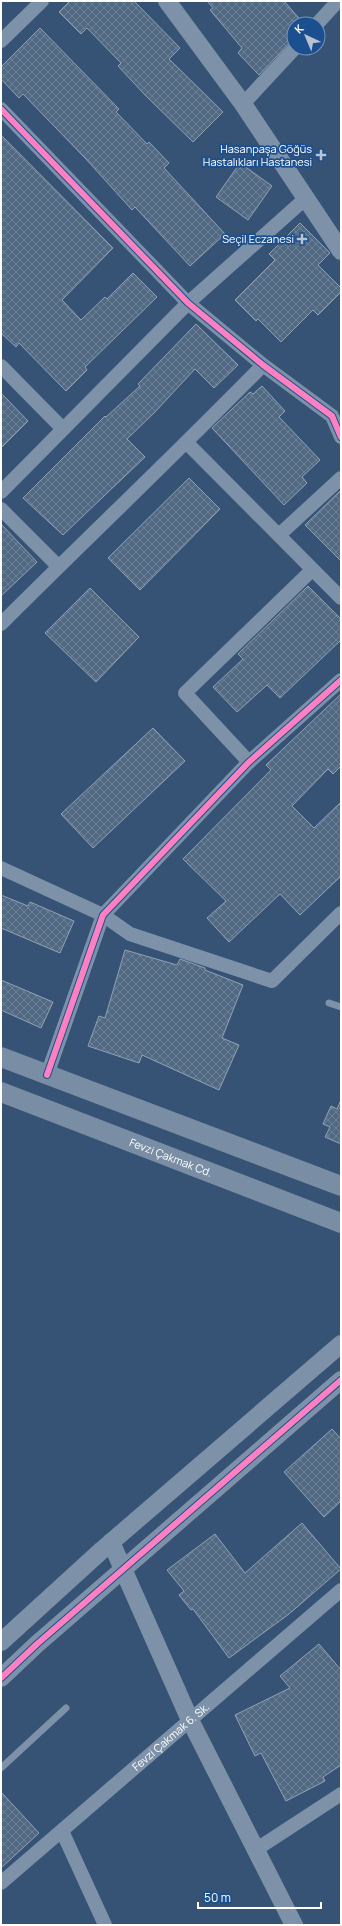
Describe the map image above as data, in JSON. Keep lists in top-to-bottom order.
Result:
{
  "streets": {
    "main road": ["Fevzi Çakmak Cd."],
    "street": ["Fevzi Çakmak 6. Sk."]
  },
  "places": {
    "health": ["Hasanpaşa Göğüs Hastalıkları Hastanesi", "Seçil Eczanesi"]
  },
  "scale_bar": "50 m",
  "north": "top left"
}
